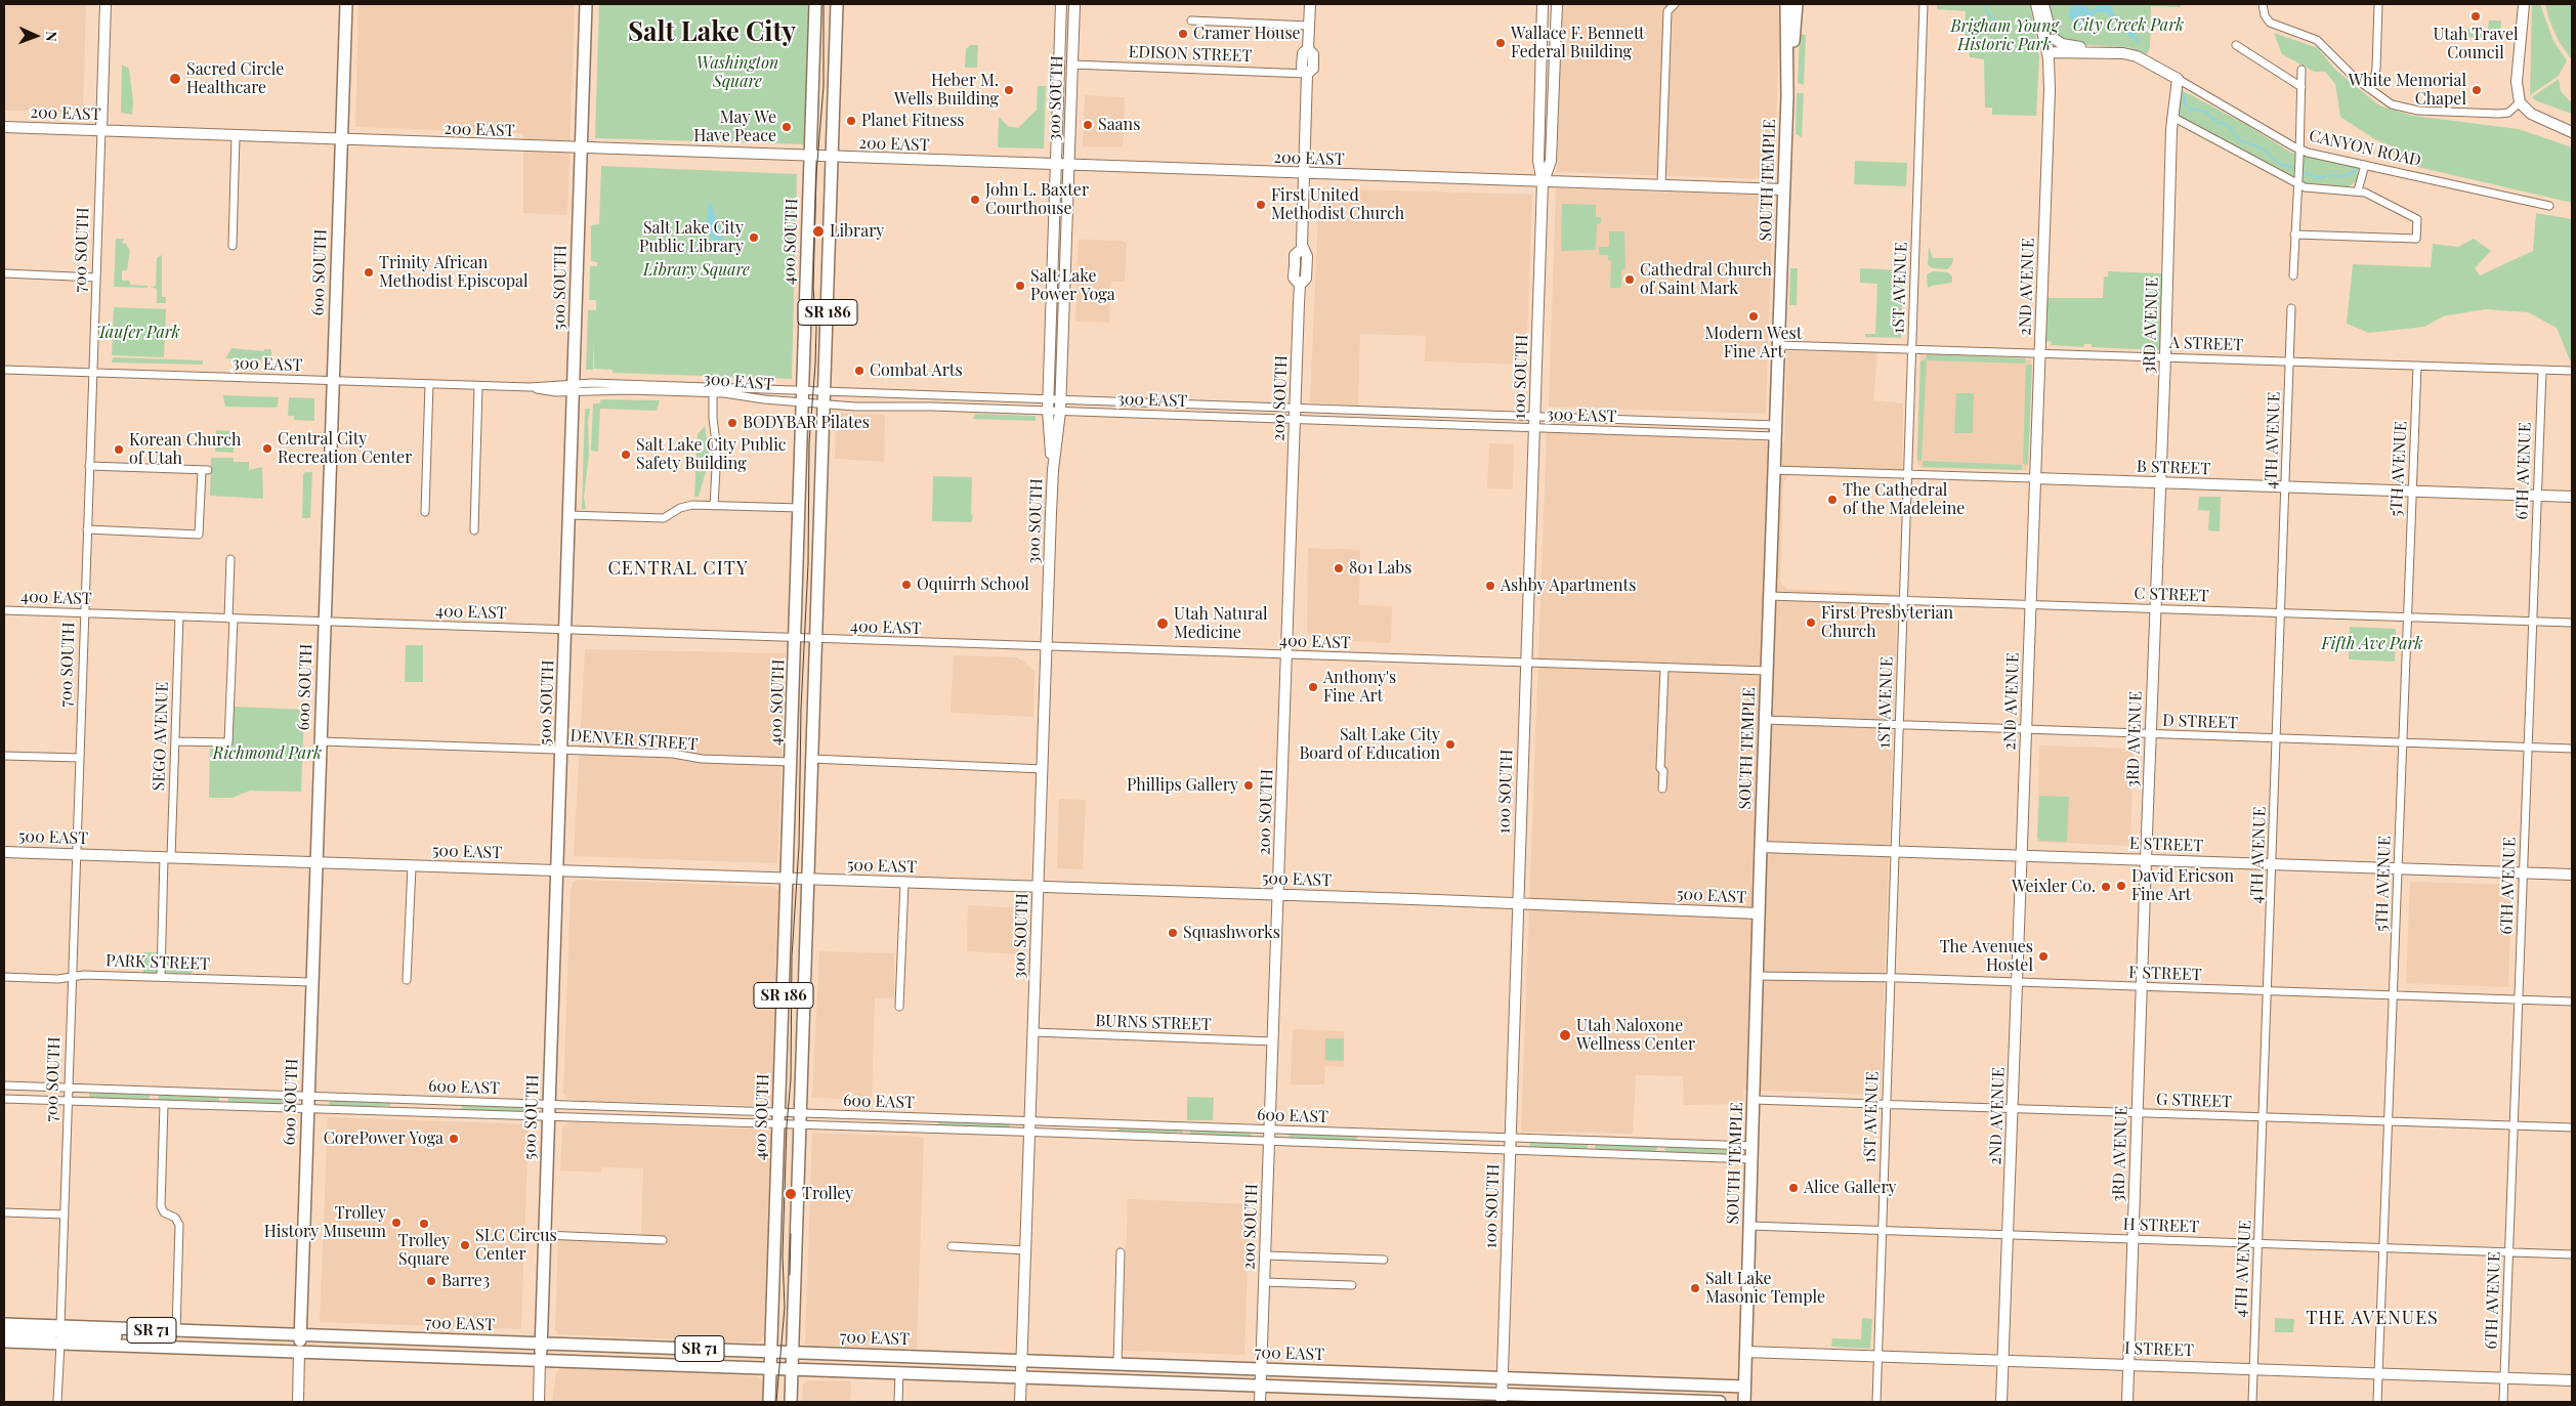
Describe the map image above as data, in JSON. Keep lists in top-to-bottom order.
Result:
{
  "streets": {
    "main road": [
      "SOUTH TEMPLE",
      "400 SOUTH",
      "600 SOUTH",
      "500 SOUTH",
      "SR 186",
      "700 EAST",
      "SR 71"
    ],
    "street": [
      "EDISON STREET",
      "300 SOUTH",
      "200 EAST",
      "CANYON ROAD",
      "700 SOUTH",
      "2ND AVENUE",
      "1ST AVENUE",
      "3RD AVENUE",
      "A STREET",
      "300 EAST",
      "100 SOUTH",
      "200 SOUTH",
      "4TH AVENUE",
      "B STREET",
      "5TH AVENUE",
      "6TH AVENUE",
      "C STREET",
      "400 EAST",
      "D STREET",
      "SEGO AVENUE",
      "DENVER STREET",
      "500 EAST",
      "E STREET",
      "PARK STREET",
      "F STREET",
      "BURNS STREET",
      "600 EAST",
      "G STREET",
      "H STREET",
      "I STREET"
    ]
  },
  "crossings": [
    ["EDISON STREET", "300 SOUTH"],
    ["EDISON STREET", "200 SOUTH"],
    ["300 SOUTH", "200 EAST"],
    ["300 SOUTH", "300 EAST"],
    ["300 SOUTH", "400 EAST"],
    ["300 SOUTH", "500 EAST"],
    ["300 SOUTH", "BURNS STREET"],
    ["300 SOUTH", "600 EAST"],
    ["300 SOUTH", "700 EAST"],
    ["200 EAST", "SOUTH TEMPLE"],
    ["200 EAST", "400 SOUTH"],
    ["200 EAST", "700 SOUTH"],
    ["200 EAST", "600 SOUTH"],
    ["200 EAST", "500 SOUTH"],
    ["200 EAST", "SR 186"],
    ["200 EAST", "100 SOUTH"],
    ["200 EAST", "200 SOUTH"],
    ["CANYON ROAD", "2ND AVENUE"],
    ["CANYON ROAD", "3RD AVENUE"],
    ["SOUTH TEMPLE", "A STREET"],
    ["SOUTH TEMPLE", "300 EAST"],
    ["SOUTH TEMPLE", "B STREET"],
    ["SOUTH TEMPLE", "C STREET"],
    ["SOUTH TEMPLE", "400 EAST"],
    ["SOUTH TEMPLE", "D STREET"],
    ["SOUTH TEMPLE", "500 EAST"],
    ["SOUTH TEMPLE", "E STREET"],
    ["SOUTH TEMPLE", "F STREET"],
    ["SOUTH TEMPLE", "600 EAST"],
    ["SOUTH TEMPLE", "G STREET"],
    ["SOUTH TEMPLE", "H STREET"],
    ["SOUTH TEMPLE", "700 EAST"],
    ["SOUTH TEMPLE", "I STREET"],
    ["400 SOUTH", "300 EAST"],
    ["400 SOUTH", "400 EAST"],
    ["400 SOUTH", "DENVER STREET"],
    ["400 SOUTH", "500 EAST"],
    ["400 SOUTH", "600 EAST"],
    ["400 SOUTH", "700 EAST"],
    ["700 SOUTH", "300 EAST"],
    ["700 SOUTH", "400 EAST"],
    ["700 SOUTH", "500 EAST"],
    ["700 SOUTH", "PARK STREET"],
    ["700 SOUTH", "600 EAST"],
    ["700 SOUTH", "700 EAST"],
    ["600 SOUTH", "300 EAST"],
    ["600 SOUTH", "400 EAST"],
    ["600 SOUTH", "DENVER STREET"],
    ["600 SOUTH", "500 EAST"],
    ["600 SOUTH", "PARK STREET"],
    ["600 SOUTH", "600 EAST"],
    ["600 SOUTH", "700 EAST"],
    ["2ND AVENUE", "A STREET"],
    ["2ND AVENUE", "B STREET"],
    ["2ND AVENUE", "C STREET"],
    ["2ND AVENUE", "D STREET"],
    ["2ND AVENUE", "E STREET"],
    ["2ND AVENUE", "F STREET"],
    ["2ND AVENUE", "G STREET"],
    ["2ND AVENUE", "H STREET"],
    ["2ND AVENUE", "I STREET"],
    ["500 SOUTH", "300 EAST"],
    ["500 SOUTH", "400 EAST"],
    ["500 SOUTH", "DENVER STREET"],
    ["500 SOUTH", "500 EAST"],
    ["500 SOUTH", "600 EAST"],
    ["500 SOUTH", "700 EAST"],
    ["1ST AVENUE", "A STREET"],
    ["1ST AVENUE", "B STREET"],
    ["1ST AVENUE", "C STREET"],
    ["1ST AVENUE", "D STREET"],
    ["1ST AVENUE", "E STREET"],
    ["1ST AVENUE", "F STREET"],
    ["1ST AVENUE", "G STREET"],
    ["1ST AVENUE", "H STREET"],
    ["1ST AVENUE", "I STREET"],
    ["SR 186", "300 EAST"],
    ["SR 186", "400 EAST"],
    ["SR 186", "500 EAST"],
    ["SR 186", "600 EAST"],
    ["SR 186", "700 EAST"],
    ["3RD AVENUE", "A STREET"],
    ["3RD AVENUE", "B STREET"],
    ["3RD AVENUE", "C STREET"],
    ["3RD AVENUE", "D STREET"],
    ["3RD AVENUE", "E STREET"],
    ["3RD AVENUE", "F STREET"],
    ["3RD AVENUE", "G STREET"],
    ["3RD AVENUE", "H STREET"],
    ["3RD AVENUE", "I STREET"],
    ["A STREET", "4TH AVENUE"],
    ["A STREET", "5TH AVENUE"],
    ["A STREET", "6TH AVENUE"],
    ["300 EAST", "100 SOUTH"],
    ["300 EAST", "200 SOUTH"],
    ["100 SOUTH", "400 EAST"],
    ["100 SOUTH", "500 EAST"],
    ["100 SOUTH", "600 EAST"],
    ["100 SOUTH", "700 EAST"],
    ["200 SOUTH", "400 EAST"],
    ["200 SOUTH", "500 EAST"],
    ["200 SOUTH", "BURNS STREET"],
    ["200 SOUTH", "600 EAST"],
    ["200 SOUTH", "700 EAST"],
    ["4TH AVENUE", "B STREET"],
    ["4TH AVENUE", "C STREET"],
    ["4TH AVENUE", "D STREET"],
    ["4TH AVENUE", "E STREET"],
    ["4TH AVENUE", "F STREET"],
    ["4TH AVENUE", "G STREET"],
    ["4TH AVENUE", "H STREET"],
    ["4TH AVENUE", "I STREET"],
    ["B STREET", "5TH AVENUE"],
    ["B STREET", "6TH AVENUE"],
    ["5TH AVENUE", "C STREET"],
    ["5TH AVENUE", "D STREET"],
    ["5TH AVENUE", "E STREET"],
    ["5TH AVENUE", "F STREET"],
    ["5TH AVENUE", "G STREET"],
    ["5TH AVENUE", "H STREET"],
    ["5TH AVENUE", "I STREET"],
    ["6TH AVENUE", "C STREET"],
    ["6TH AVENUE", "D STREET"],
    ["6TH AVENUE", "E STREET"],
    ["6TH AVENUE", "F STREET"],
    ["6TH AVENUE", "G STREET"],
    ["6TH AVENUE", "H STREET"],
    ["6TH AVENUE", "I STREET"],
    ["400 EAST", "SEGO AVENUE"],
    ["SEGO AVENUE", "500 EAST"],
    ["SEGO AVENUE", "PARK STREET"]
  ],
  "districts": ["Salt Lake City", "CENTRAL CITY", "THE AVENUES"],
  "parks": [
    "City Creek Park",
    "Brigham Young Historic Park",
    "Washington Square",
    "Library Square",
    "Taufer Park",
    "Fifth Ave Park",
    "Richmond Park"
  ],
  "places": [
    "Utah Travel Council",
    "Cramer House",
    "Wallace F. Bennett Federal Building",
    "Sacred Circle Healthcare",
    "Heber M. Wells Building",
    "White Memorial Chapel",
    "Planet Fitness",
    "Saans",
    "May We Have Peace",
    "John L. Baxter Courthouse",
    "First United Methodist Church",
    "Library",
    "Salt Lake City Public Library",
    "Trinity African Methodist Episcopal",
    "Cathedral Church of Saint Mark",
    "Salt Lake Power Yoga",
    "Modern West Fine Art",
    "Combat Arts",
    "BODYBAR Pilates",
    "Central City Recreation Center",
    "Korean Church of Utah",
    "Salt Lake City Public Safety Building",
    "The Cathedral of the Madeleine",
    "801 Labs",
    "Oquirrh School",
    "Ashby Apartments",
    "First Presbyterian Church",
    "Utah Natural Medicine",
    "Anthony's Fine Art",
    "Salt Lake City Board of Education",
    "Phillips Gallery",
    "David Ericson Fine Art",
    "Weixler Co.",
    "Squashworks",
    "The Avenues Hostel",
    "Utah Naloxone Wellness Center",
    "CorePower Yoga",
    "Alice Gallery",
    "Trolley",
    "Trolley History Museum",
    "Trolley Square",
    "SLC Circus Center",
    "Barre3",
    "Salt Lake Masonic Temple"
  ],
  "north": "right"
}
